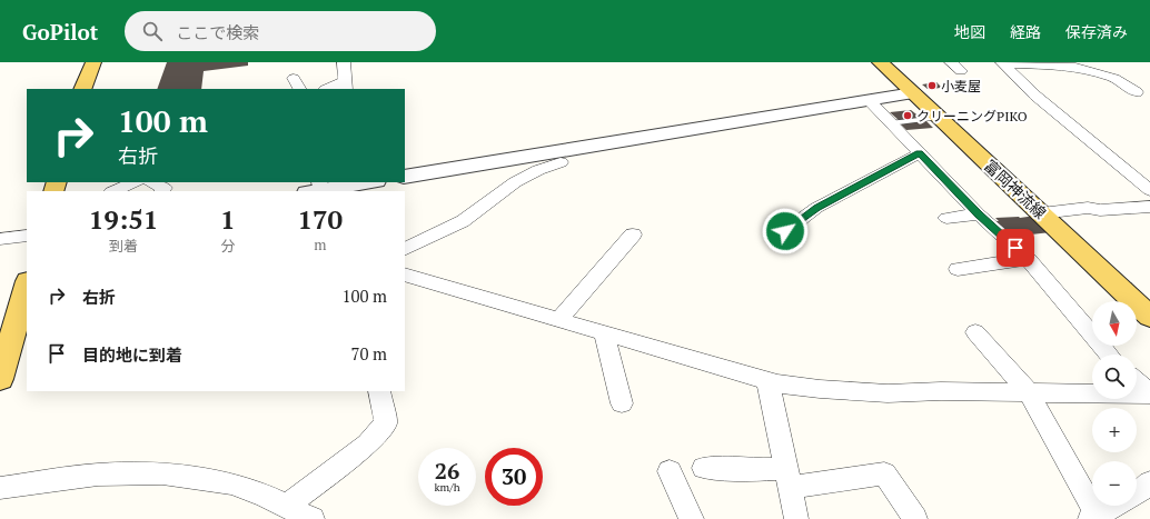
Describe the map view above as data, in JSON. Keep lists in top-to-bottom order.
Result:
{
  "streets": {
    "main road": ["富岡神流線"]
  },
  "places": ["小麦屋", "クリーニングPIKO"],
  "north": "bottom",
  "page": {
    "header": "GoPilot",
    "search": "ここで検索",
    "nav": ["地図", "経路", "保存済み"],
    "turn": ["100 m", "右折"],
    "eta": [
      "19:51",
      "到着",
      "1",
      "分",
      "170",
      "m"
    ],
    "list": [
      {
        "name": "右折",
        "value": "100 m"
      },
      {
        "name": "目的地に到着",
        "value": "70 m"
      }
    ],
    "map_buttons": ["+", "−"],
    "speed": "26 km/h",
    "limit": "30"
  }
}
